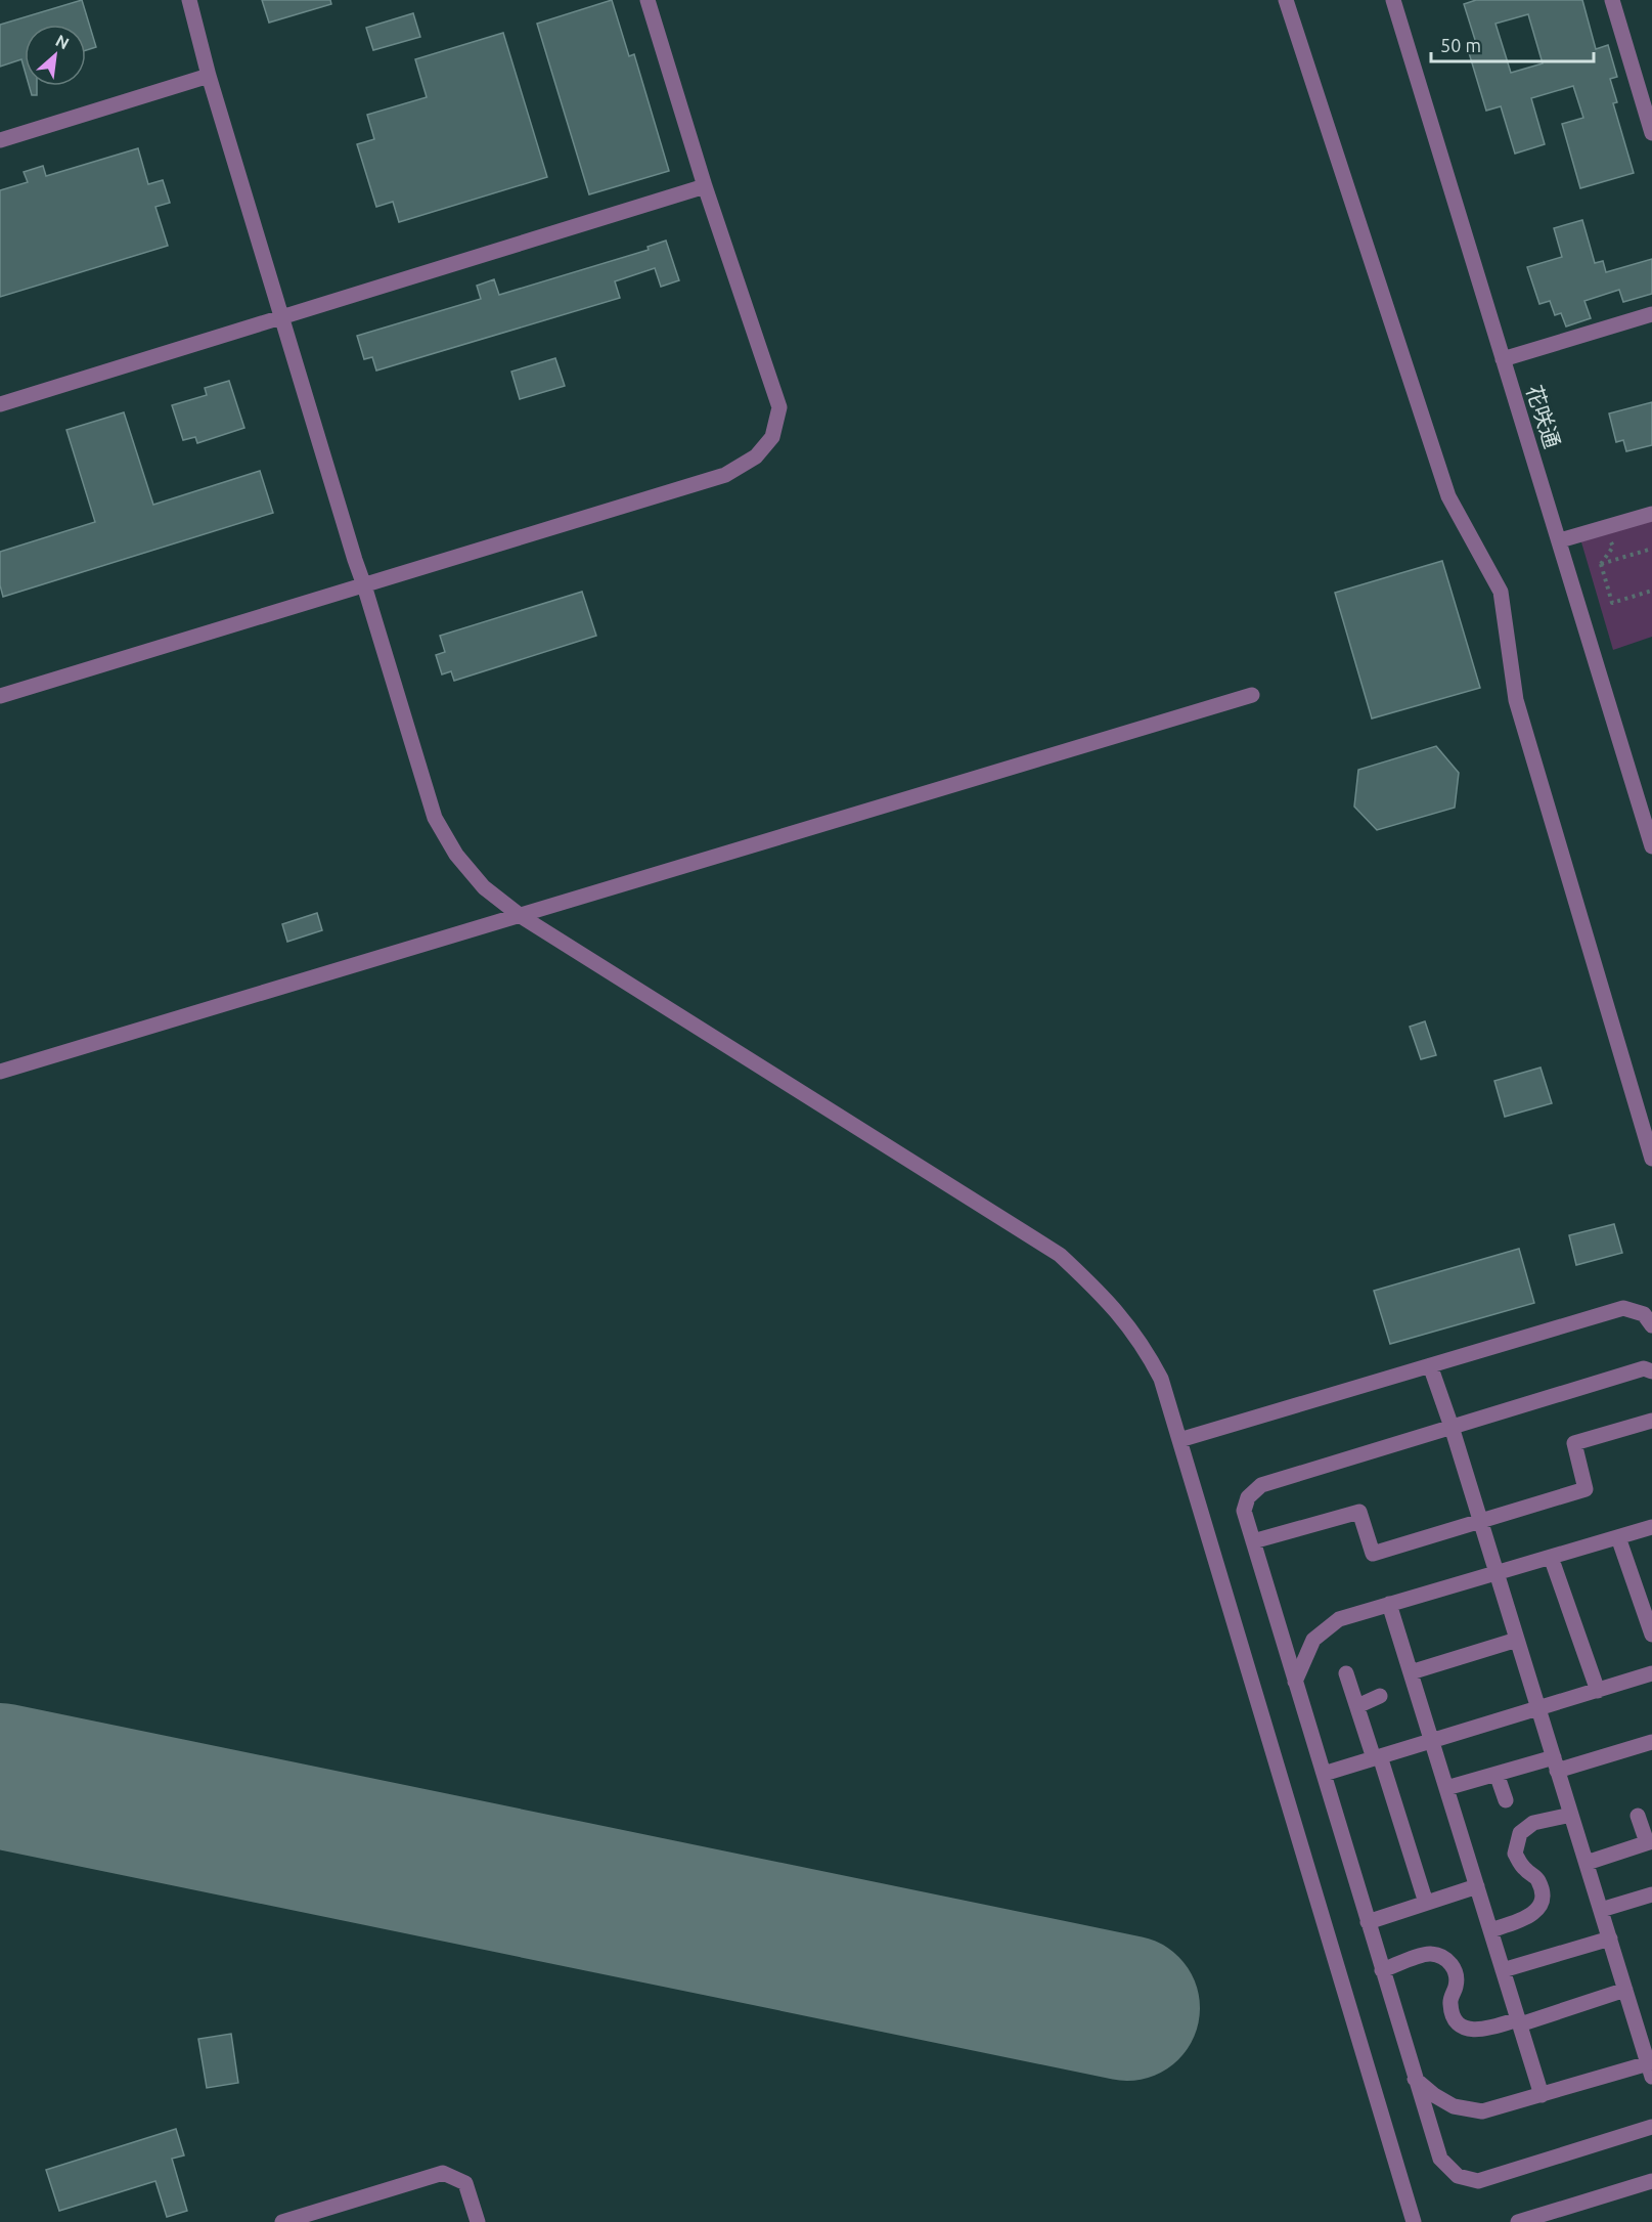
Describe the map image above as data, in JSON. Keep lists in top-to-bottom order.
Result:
{
  "streets": {
    "street": ["花咲通"]
  },
  "scale_bar": "50 m",
  "north": "top right"
}
